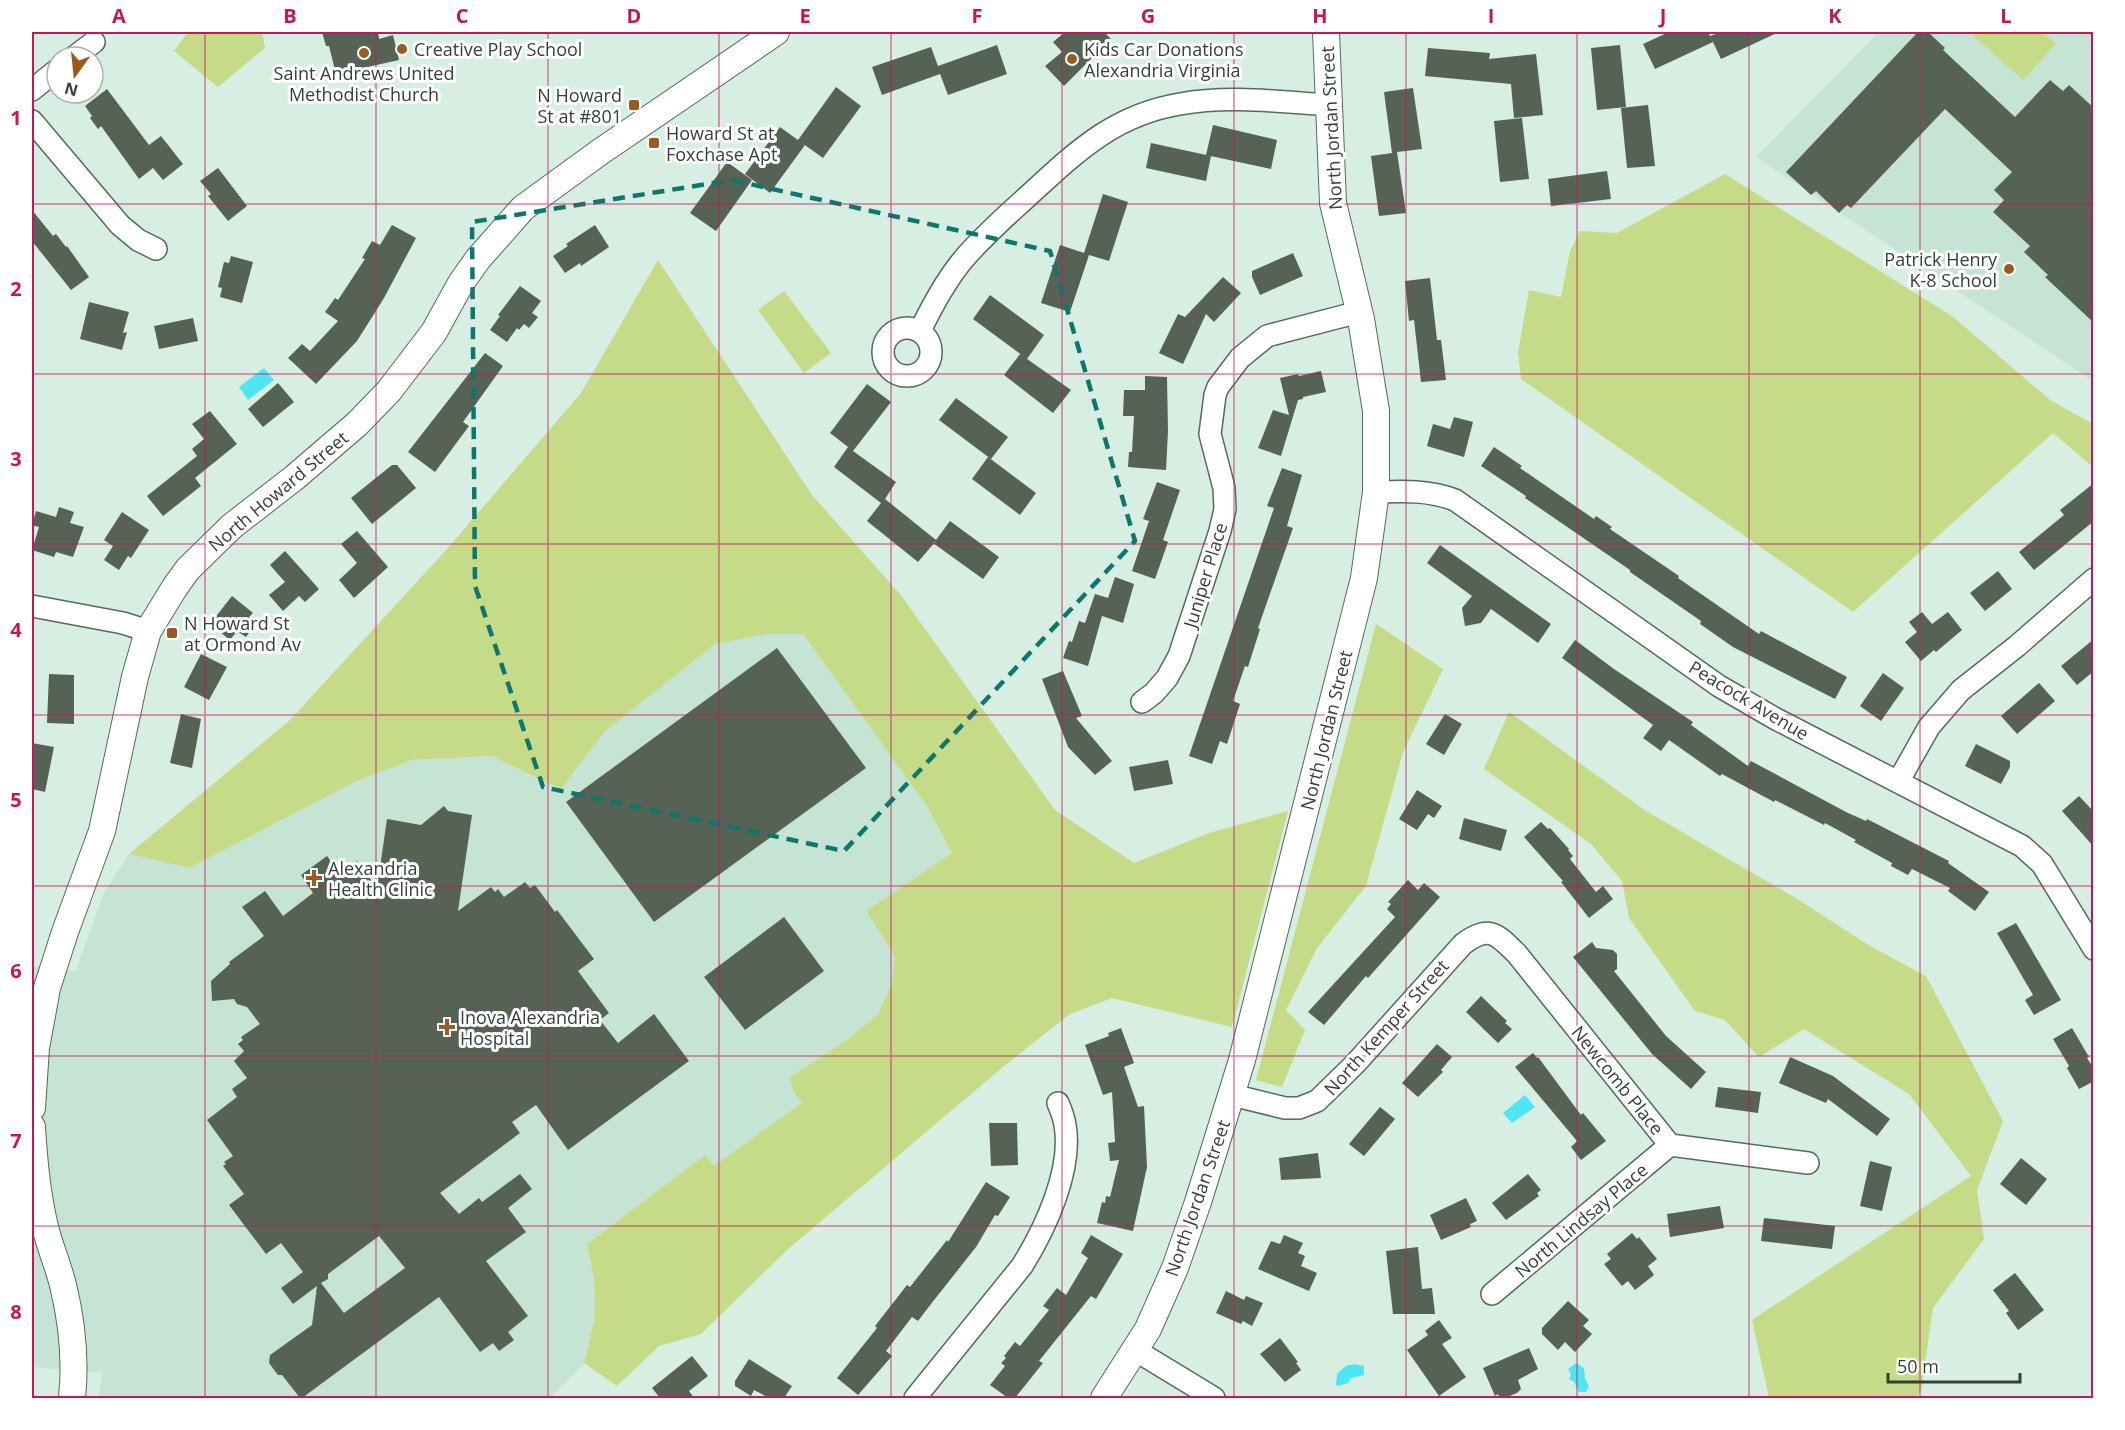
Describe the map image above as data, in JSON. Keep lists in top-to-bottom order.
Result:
{
  "streets": {
    "street": [
      "North Jordan Street",
      "North Howard Street",
      "Juniper Place",
      "Peacock Avenue",
      "North Kemper Street",
      "Newcomb Place",
      "North Lindsay Place"
    ]
  },
  "crossings": [
    ["North Jordan Street", "Juniper Place"],
    ["North Jordan Street", "Peacock Avenue"],
    ["North Jordan Street", "North Kemper Street"],
    ["North Kemper Street", "Newcomb Place"],
    ["Newcomb Place", "North Lindsay Place"]
  ],
  "places": {
    "other": [
      "Creative Play School",
      "Saint Andrews United Methodist Church",
      "Kids Car Donations Alexandria Virginia",
      "Patrick Henry K-8 School"
    ],
    "transit": ["N Howard St at #801", "Howard St at Foxchase Apt", "N Howard St at Ormond Av"],
    "health": ["Alexandria Health Clinic", "Inova Alexandria Hospital"]
  },
  "scale_bar": "50 m",
  "north": "bottom",
  "grid": {
    "columns": [
      "A",
      "B",
      "C",
      "D",
      "E",
      "F",
      "G",
      "H",
      "I",
      "J",
      "K",
      "L"
    ],
    "rows": [
      "1",
      "2",
      "3",
      "4",
      "5",
      "6",
      "7",
      "8"
    ]
  }
}
